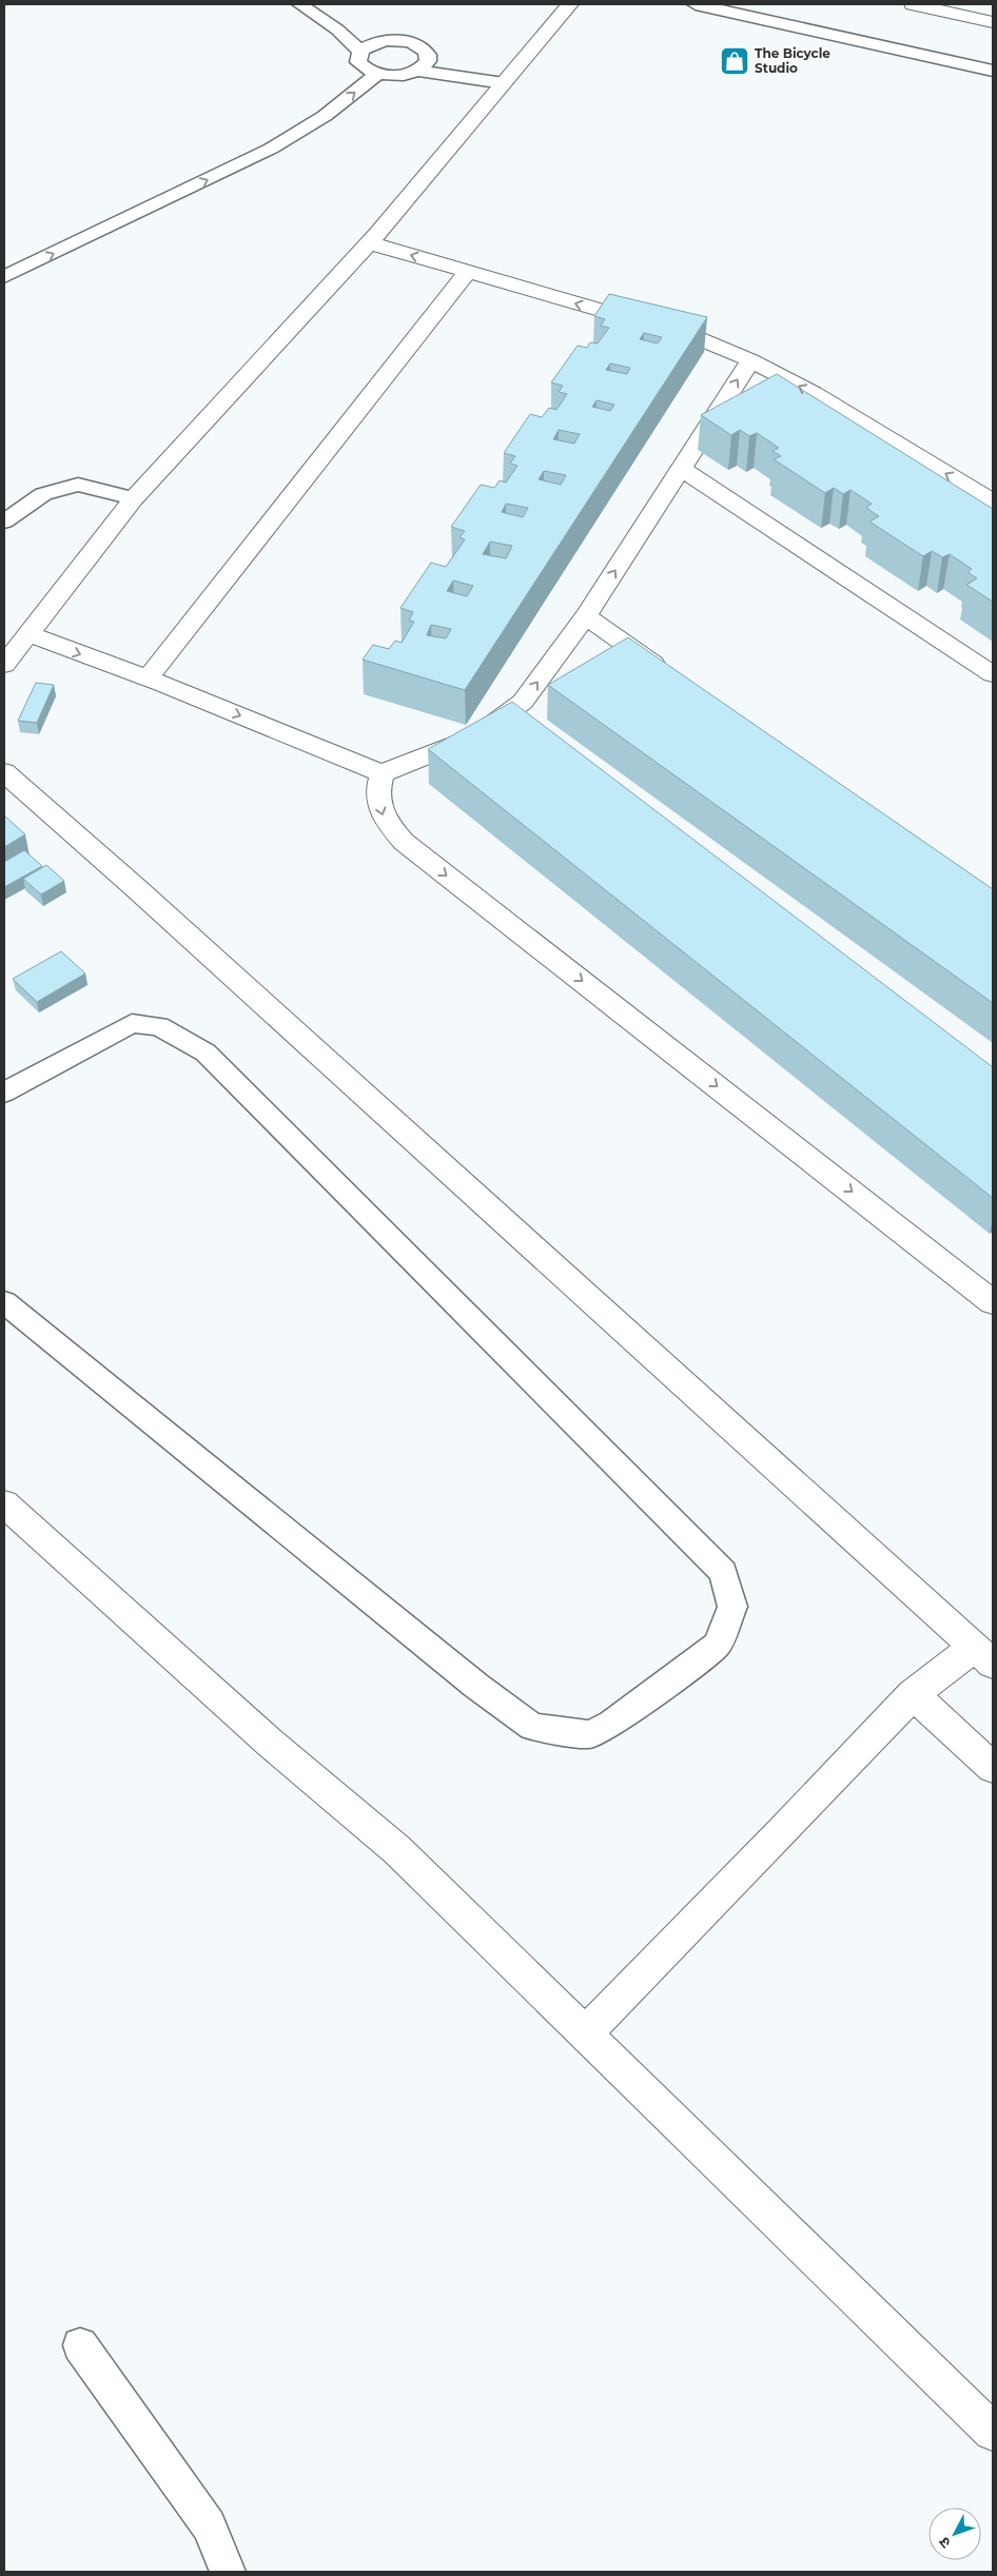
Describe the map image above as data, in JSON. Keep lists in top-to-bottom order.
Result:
{
  "places": {
    "shop": ["The Bicycle Studio"]
  },
  "north": "bottom left"
}
